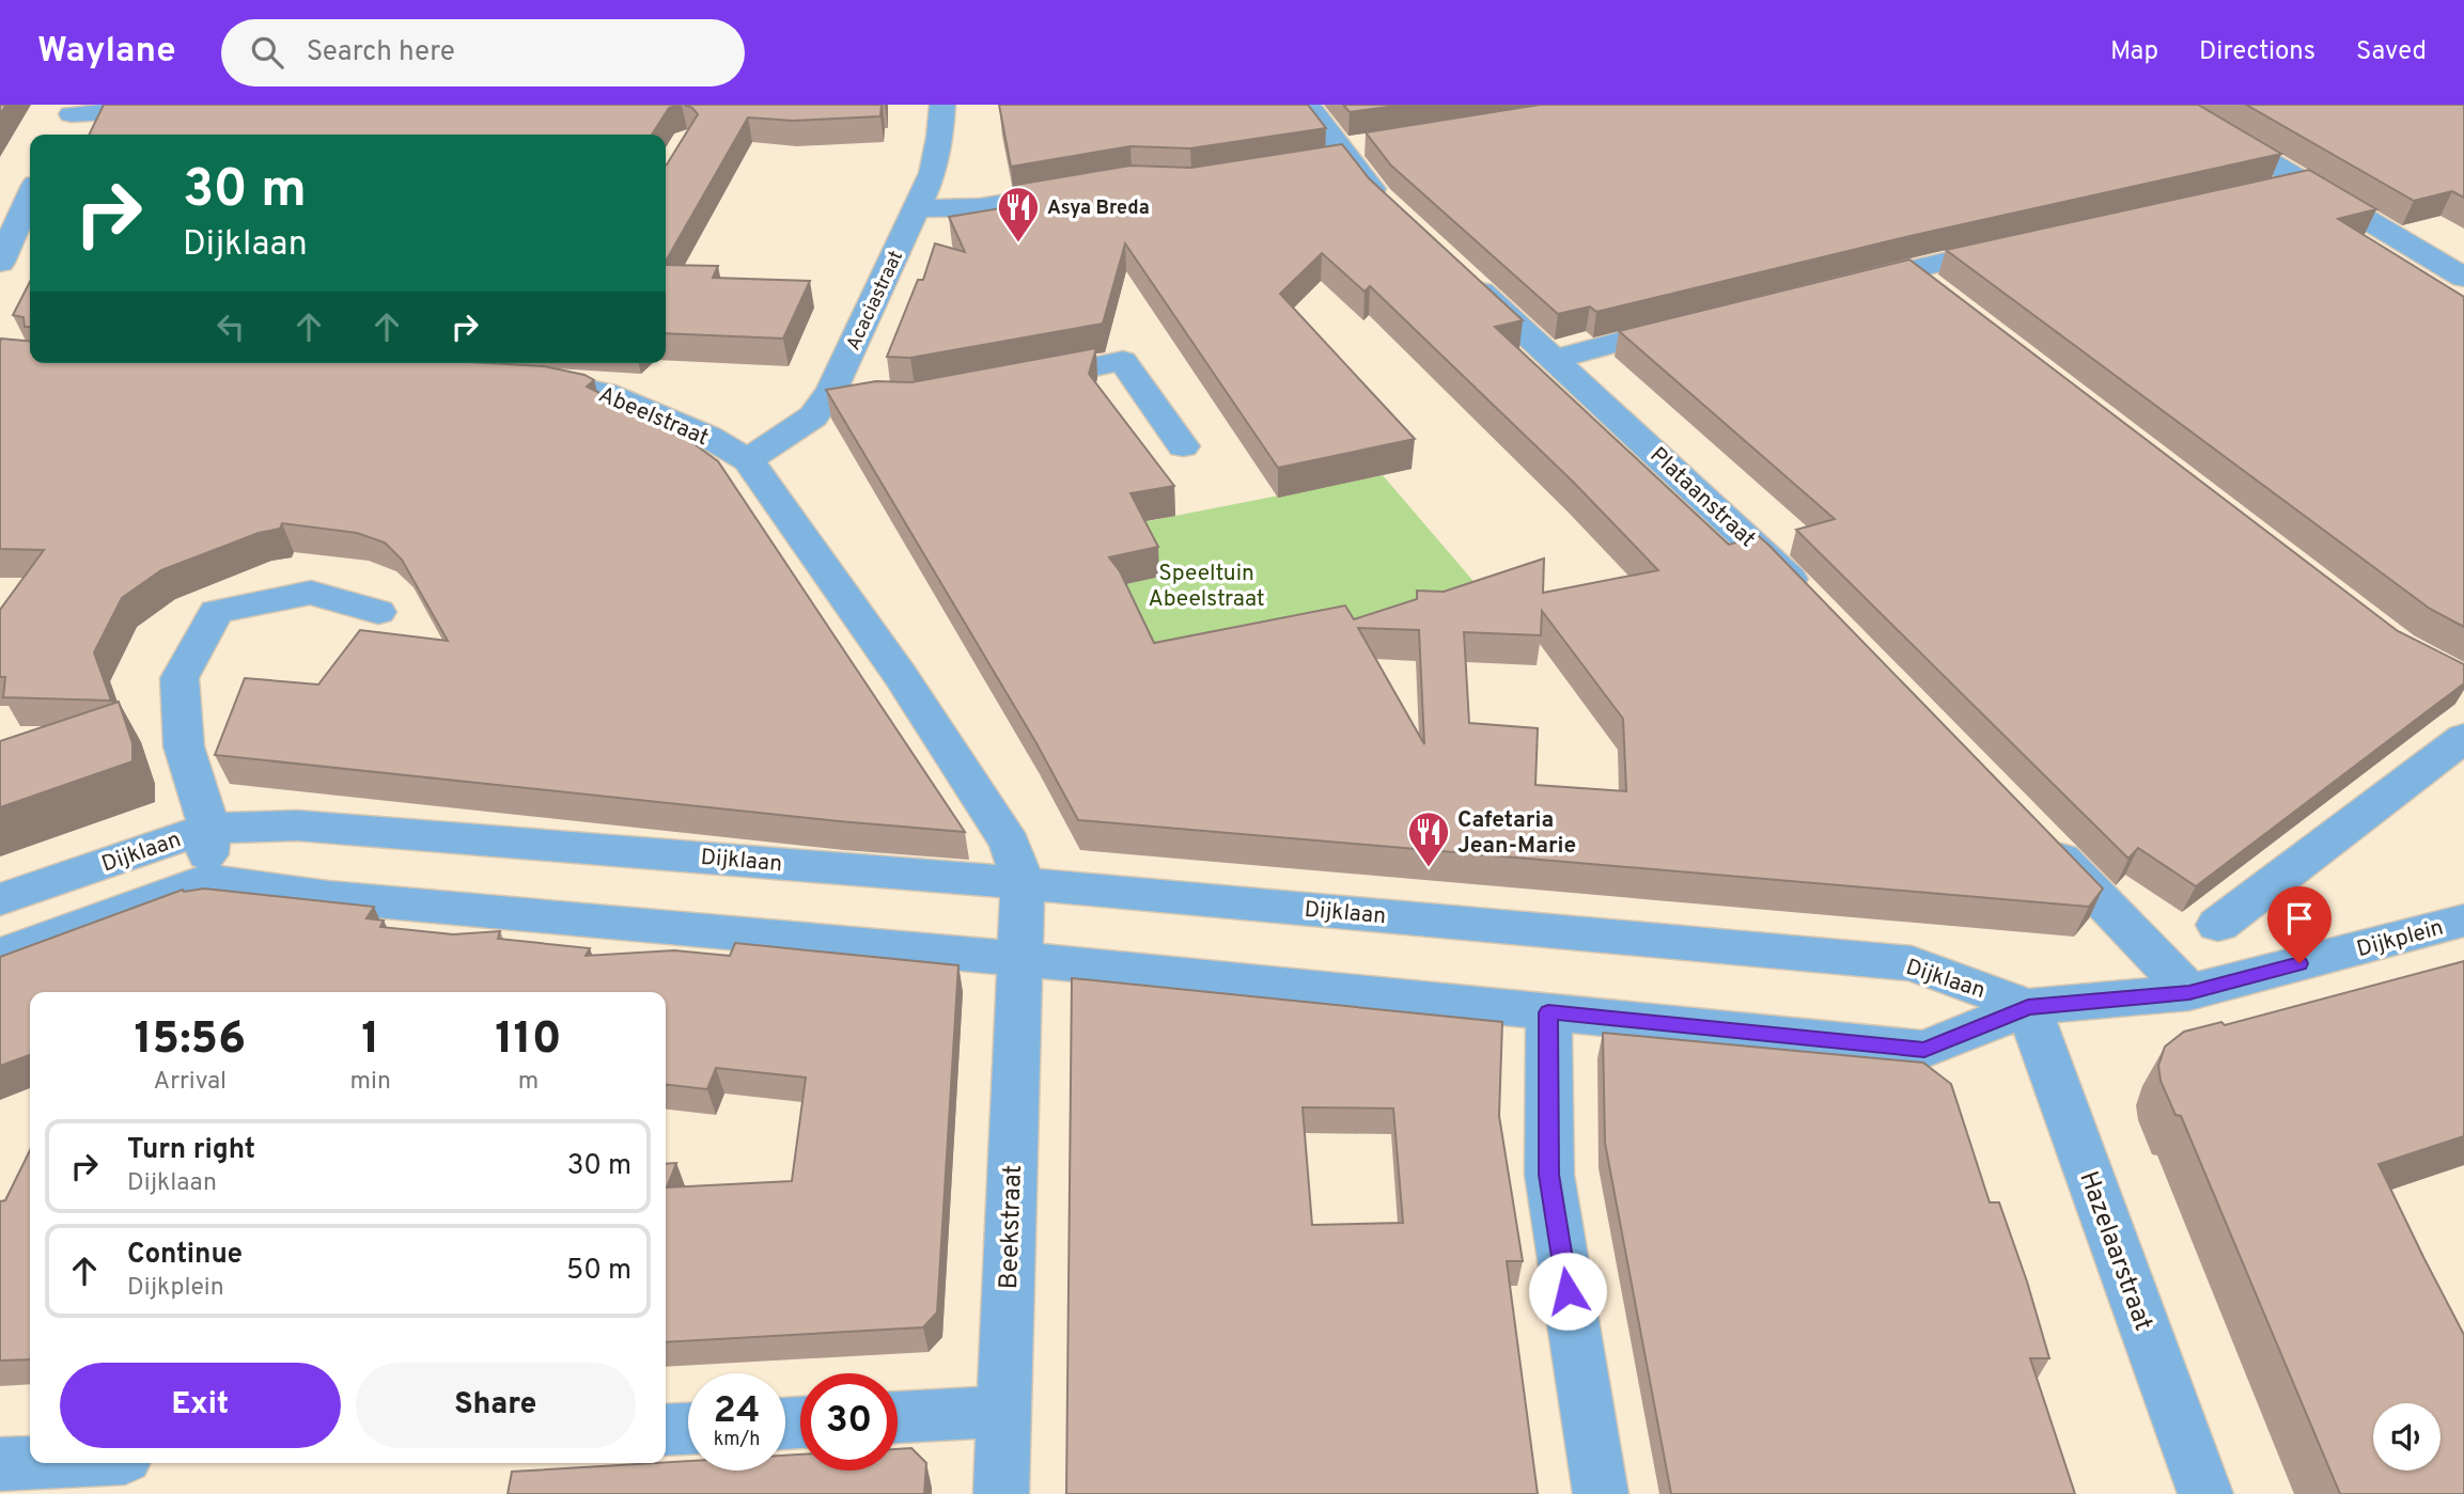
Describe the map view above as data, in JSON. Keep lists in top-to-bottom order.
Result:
{
  "streets": {
    "street": [
      "Acaciastraat",
      "Abeelstraat",
      "Plataanstraat",
      "Dijklaan",
      "Dijkplein",
      "Beekstraat",
      "Hazelaarstraat"
    ]
  },
  "crossings": [
    ["Acaciastraat", "Abeelstraat"],
    ["Abeelstraat", "Dijklaan"],
    ["Abeelstraat", "Beekstraat"],
    ["Dijklaan", "Dijkplein"],
    ["Dijklaan", "Beekstraat"],
    ["Dijklaan", "Hazelaarstraat"],
    ["Dijkplein", "Hazelaarstraat"]
  ],
  "parks": ["Speeltuin Abeelstraat"],
  "places": {
    "restaurant": ["Asya Breda", "Cafetaria Jean-Marie"]
  },
  "page": {
    "header": "Waylane",
    "search": "Search here",
    "nav": ["Map", "Directions", "Saved"],
    "turn": ["30 m", "Dijklaan"],
    "eta": [
      "15:56",
      "Arrival",
      "1",
      "min",
      "110",
      "m"
    ],
    "list": [
      {
        "name": "Turn right",
        "note": "Dijklaan",
        "value": "30 m"
      },
      {
        "name": "Continue",
        "note": "Dijkplein",
        "value": "50 m"
      }
    ],
    "buttons": ["Exit", "Share"],
    "speed": "24 km/h",
    "limit": "30"
  }
}
